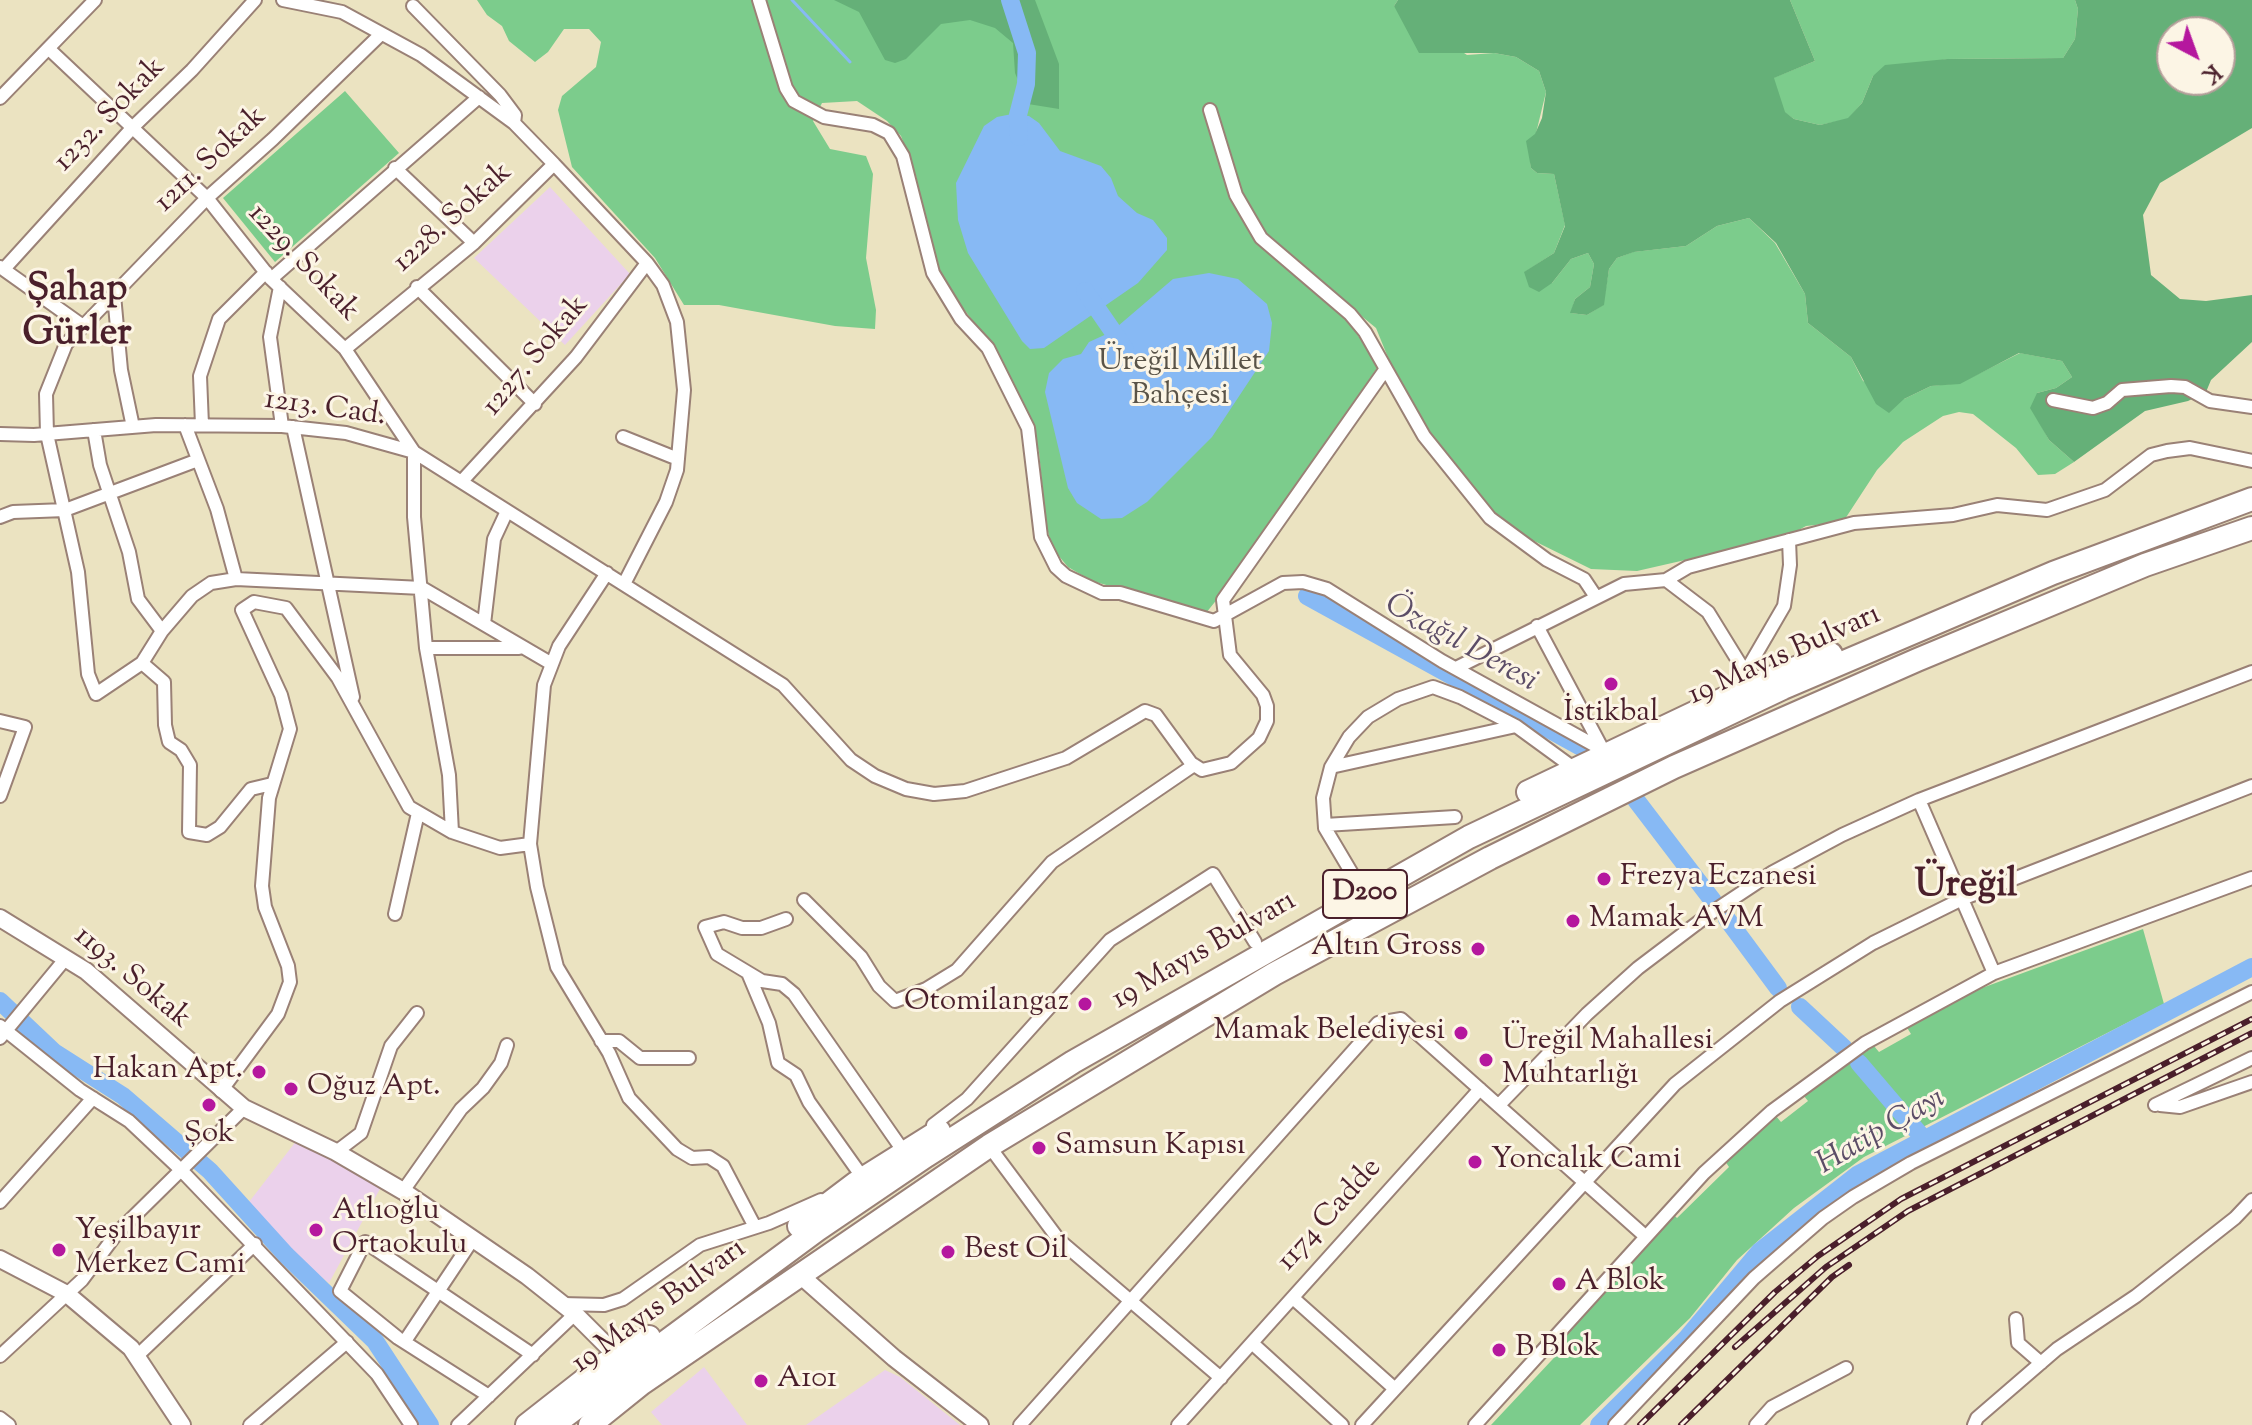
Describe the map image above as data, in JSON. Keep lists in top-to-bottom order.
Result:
{
  "streets": {
    "highway": ["19 Mayıs Bulvarı", "D200"],
    "street": [
      "1232. Sokak",
      "1211. Sokak",
      "1228. Sokak",
      "1229. Sokak",
      "1227. Sokak",
      "1213. Cad.",
      "1193. Sokak",
      "1174 Cadde"
    ]
  },
  "crossings": [
    ["1232. Sokak", "1229. Sokak"],
    ["1211. Sokak", "1229. Sokak"],
    ["1211. Sokak", "1213. Cad."],
    ["1228. Sokak", "1229. Sokak"],
    ["1229. Sokak", "1213. Cad."],
    ["1227. Sokak", "1213. Cad."]
  ],
  "districts": ["Şahap Gürler", "Üreğil"],
  "water": ["Özağıl Deresi", "Hatip Çayı"],
  "parks": ["Üreğil Millet Bahçesi"],
  "places": [
    "İstikbal",
    "Frezya Eczanesi",
    "Mamak AVM",
    "Altın Gross",
    "Otomilangaz",
    "Mamak Belediyesi",
    "Üreğil Mahallesi Muhtarlığı",
    "Hakan Apt.",
    "Oğuz Apt.",
    "Şok",
    "Samsun Kapısı",
    "Yoncalık Cami",
    "Atlıoğlu Ortaokulu",
    "Yeşilbayır Merkez Cami",
    "Best Oil",
    "A Blok",
    "B Blok",
    "A101"
  ],
  "north": "bottom right"
}
